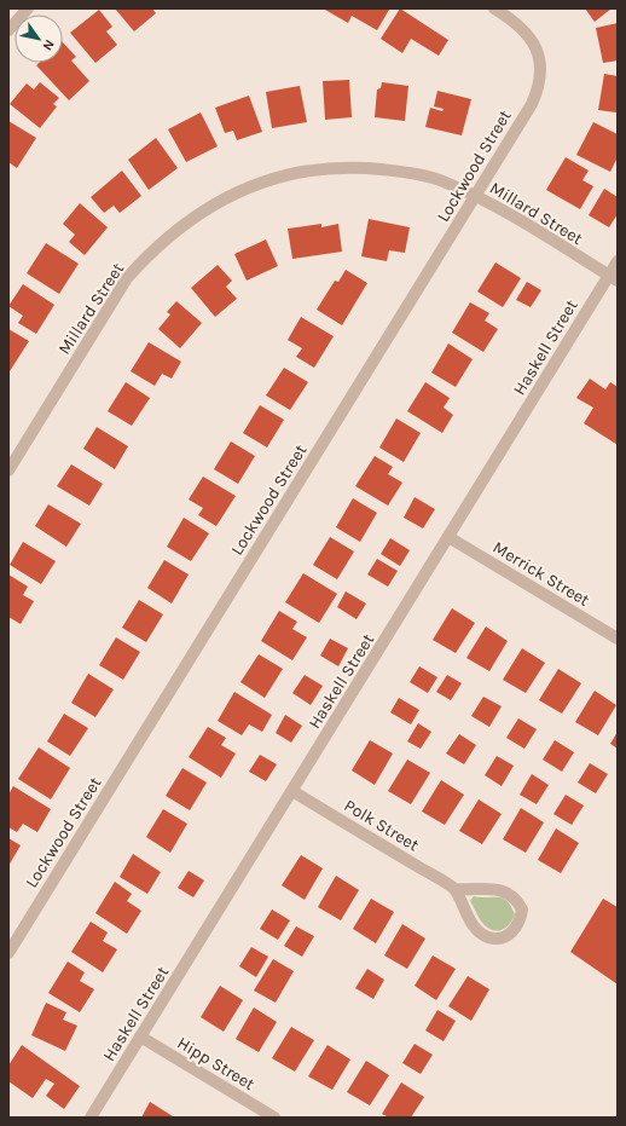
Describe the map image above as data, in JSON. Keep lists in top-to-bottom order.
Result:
{
  "streets": {
    "street": [
      "Lockwood Street",
      "Millard Street",
      "Haskell Street",
      "Merrick Street",
      "Polk Street",
      "Hipp Street"
    ]
  },
  "crossings": [
    ["Lockwood Street", "Millard Street"],
    ["Millard Street", "Haskell Street"],
    ["Haskell Street", "Merrick Street"],
    ["Haskell Street", "Polk Street"],
    ["Haskell Street", "Hipp Street"]
  ],
  "north": "bottom right"
}
